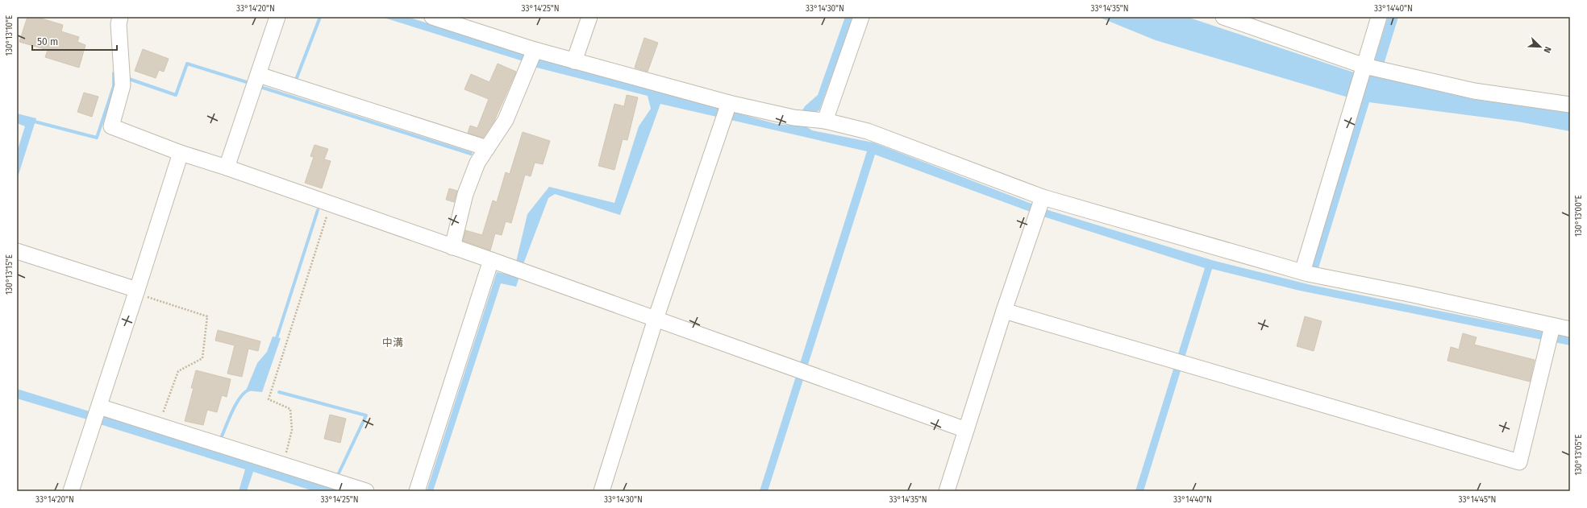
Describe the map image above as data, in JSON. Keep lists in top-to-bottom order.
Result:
{
  "districts": ["中溝"],
  "scale_bar": "50 m",
  "north": "bottom right",
  "coordinates": [
    "33°14'20\"N",
    "33°14'25\"N",
    "33°14'30\"N",
    "33°14'35\"N",
    "33°14'40\"N",
    "130°13'10\"E",
    "130°13'00\"E",
    "130°13'15\"E",
    "130°13'05\"E",
    "33°14'45\"N"
  ]
}
